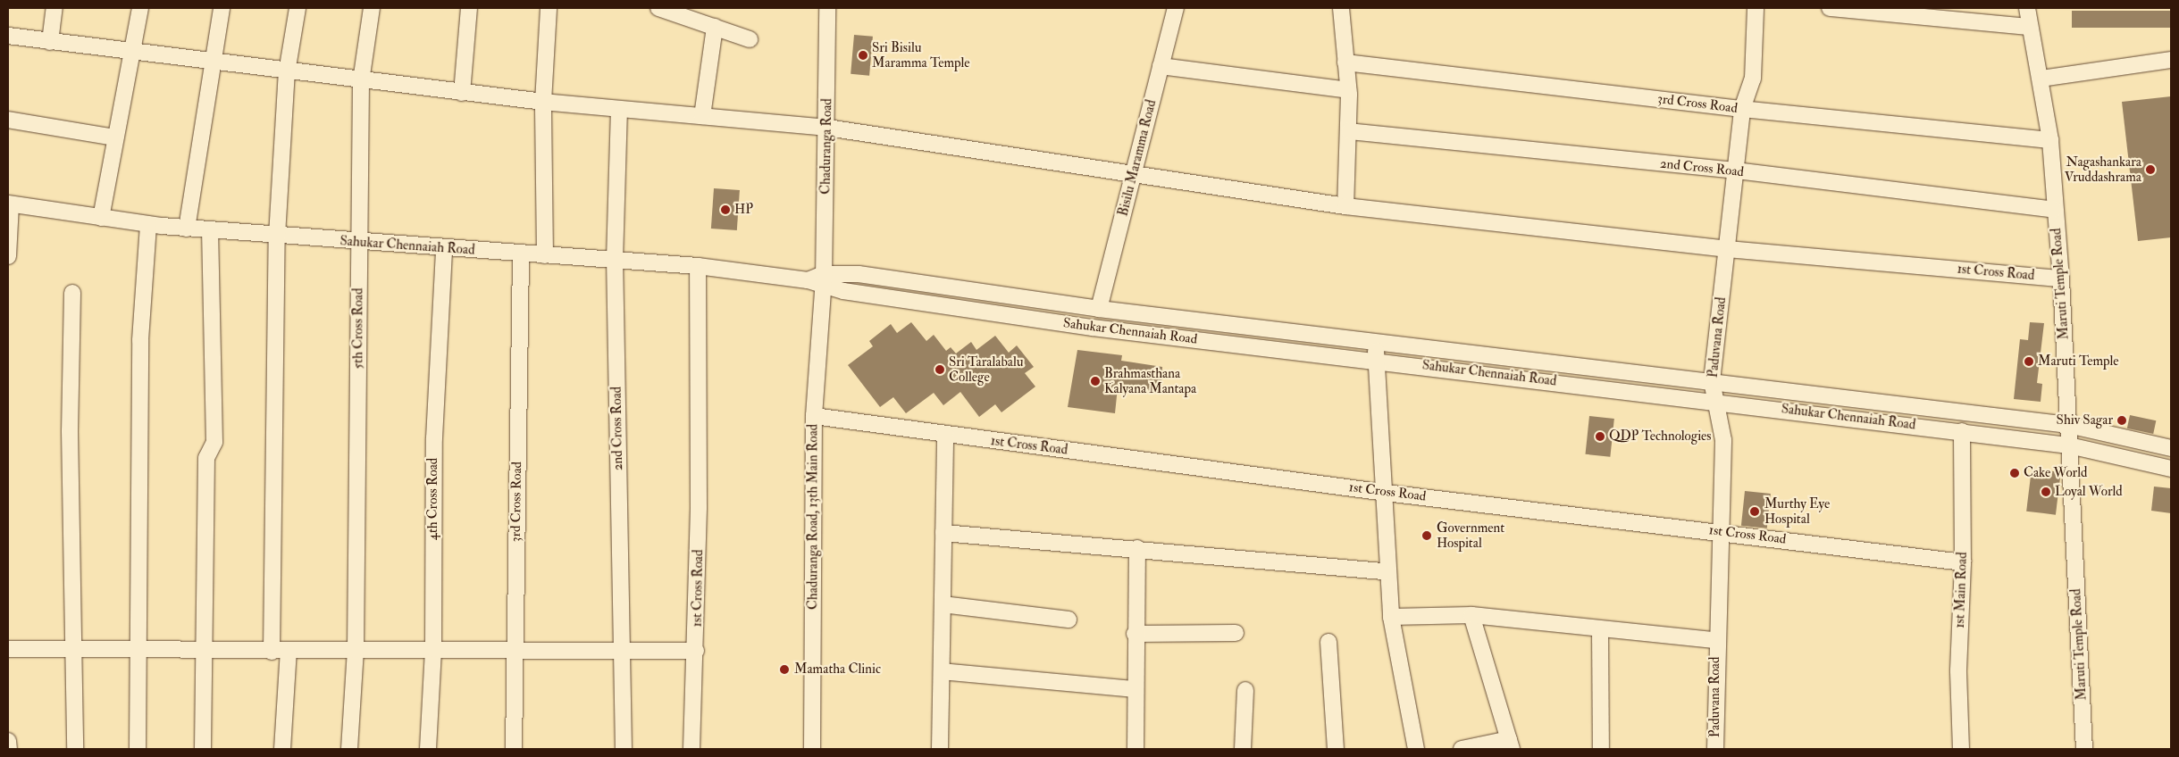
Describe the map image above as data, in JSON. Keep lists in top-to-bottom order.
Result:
{
  "streets": {
    "street": [
      "3rd Cross Road",
      "Chaduranga Road",
      "Bisilu Maramma Road",
      "2nd Cross Road",
      "Sahukar Chennaiah Road",
      "1st Cross Road",
      "Maruti Temple Road",
      "5th Cross Road",
      "Paduvana Road",
      "4th Cross Road",
      "Chaduranga Road, 13th Main Road",
      "1st Main Road"
    ]
  },
  "crossings": [
    ["3rd Cross Road", "Sahukar Chennaiah Road"],
    ["3rd Cross Road", "Maruti Temple Road"],
    ["3rd Cross Road", "Paduvana Road"],
    ["Chaduranga Road", "Sahukar Chennaiah Road"],
    ["Chaduranga Road", "1st Cross Road"],
    ["Chaduranga Road", "Chaduranga Road, 13th Main Road"],
    ["Bisilu Maramma Road", "Sahukar Chennaiah Road"],
    ["Bisilu Maramma Road", "1st Cross Road"],
    ["2nd Cross Road", "Sahukar Chennaiah Road"],
    ["2nd Cross Road", "1st Cross Road"],
    ["2nd Cross Road", "Maruti Temple Road"],
    ["2nd Cross Road", "Paduvana Road"],
    ["Sahukar Chennaiah Road", "1st Cross Road"],
    ["Sahukar Chennaiah Road", "Maruti Temple Road"],
    ["Sahukar Chennaiah Road", "5th Cross Road"],
    ["Sahukar Chennaiah Road", "Paduvana Road"],
    ["Sahukar Chennaiah Road", "4th Cross Road"],
    ["Sahukar Chennaiah Road", "Chaduranga Road, 13th Main Road"],
    ["Sahukar Chennaiah Road", "1st Main Road"],
    ["1st Cross Road", "Maruti Temple Road"],
    ["1st Cross Road", "5th Cross Road"],
    ["1st Cross Road", "Paduvana Road"],
    ["1st Cross Road", "Chaduranga Road, 13th Main Road"],
    ["1st Cross Road", "1st Main Road"]
  ],
  "places": [
    "Sri Bisilu Maramma Temple",
    "Nagashankara Vruddashrama",
    "HP",
    "Maruti Temple",
    "Sri Taralabalu College",
    "Brahmasthana Kalyana Mantapa",
    "Shiv Sagar",
    "QDP Technologies",
    "Cake World",
    "Loyal World",
    "Murthy Eye Hospital",
    "Government Hospital",
    "Mamatha Clinic"
  ]
}
